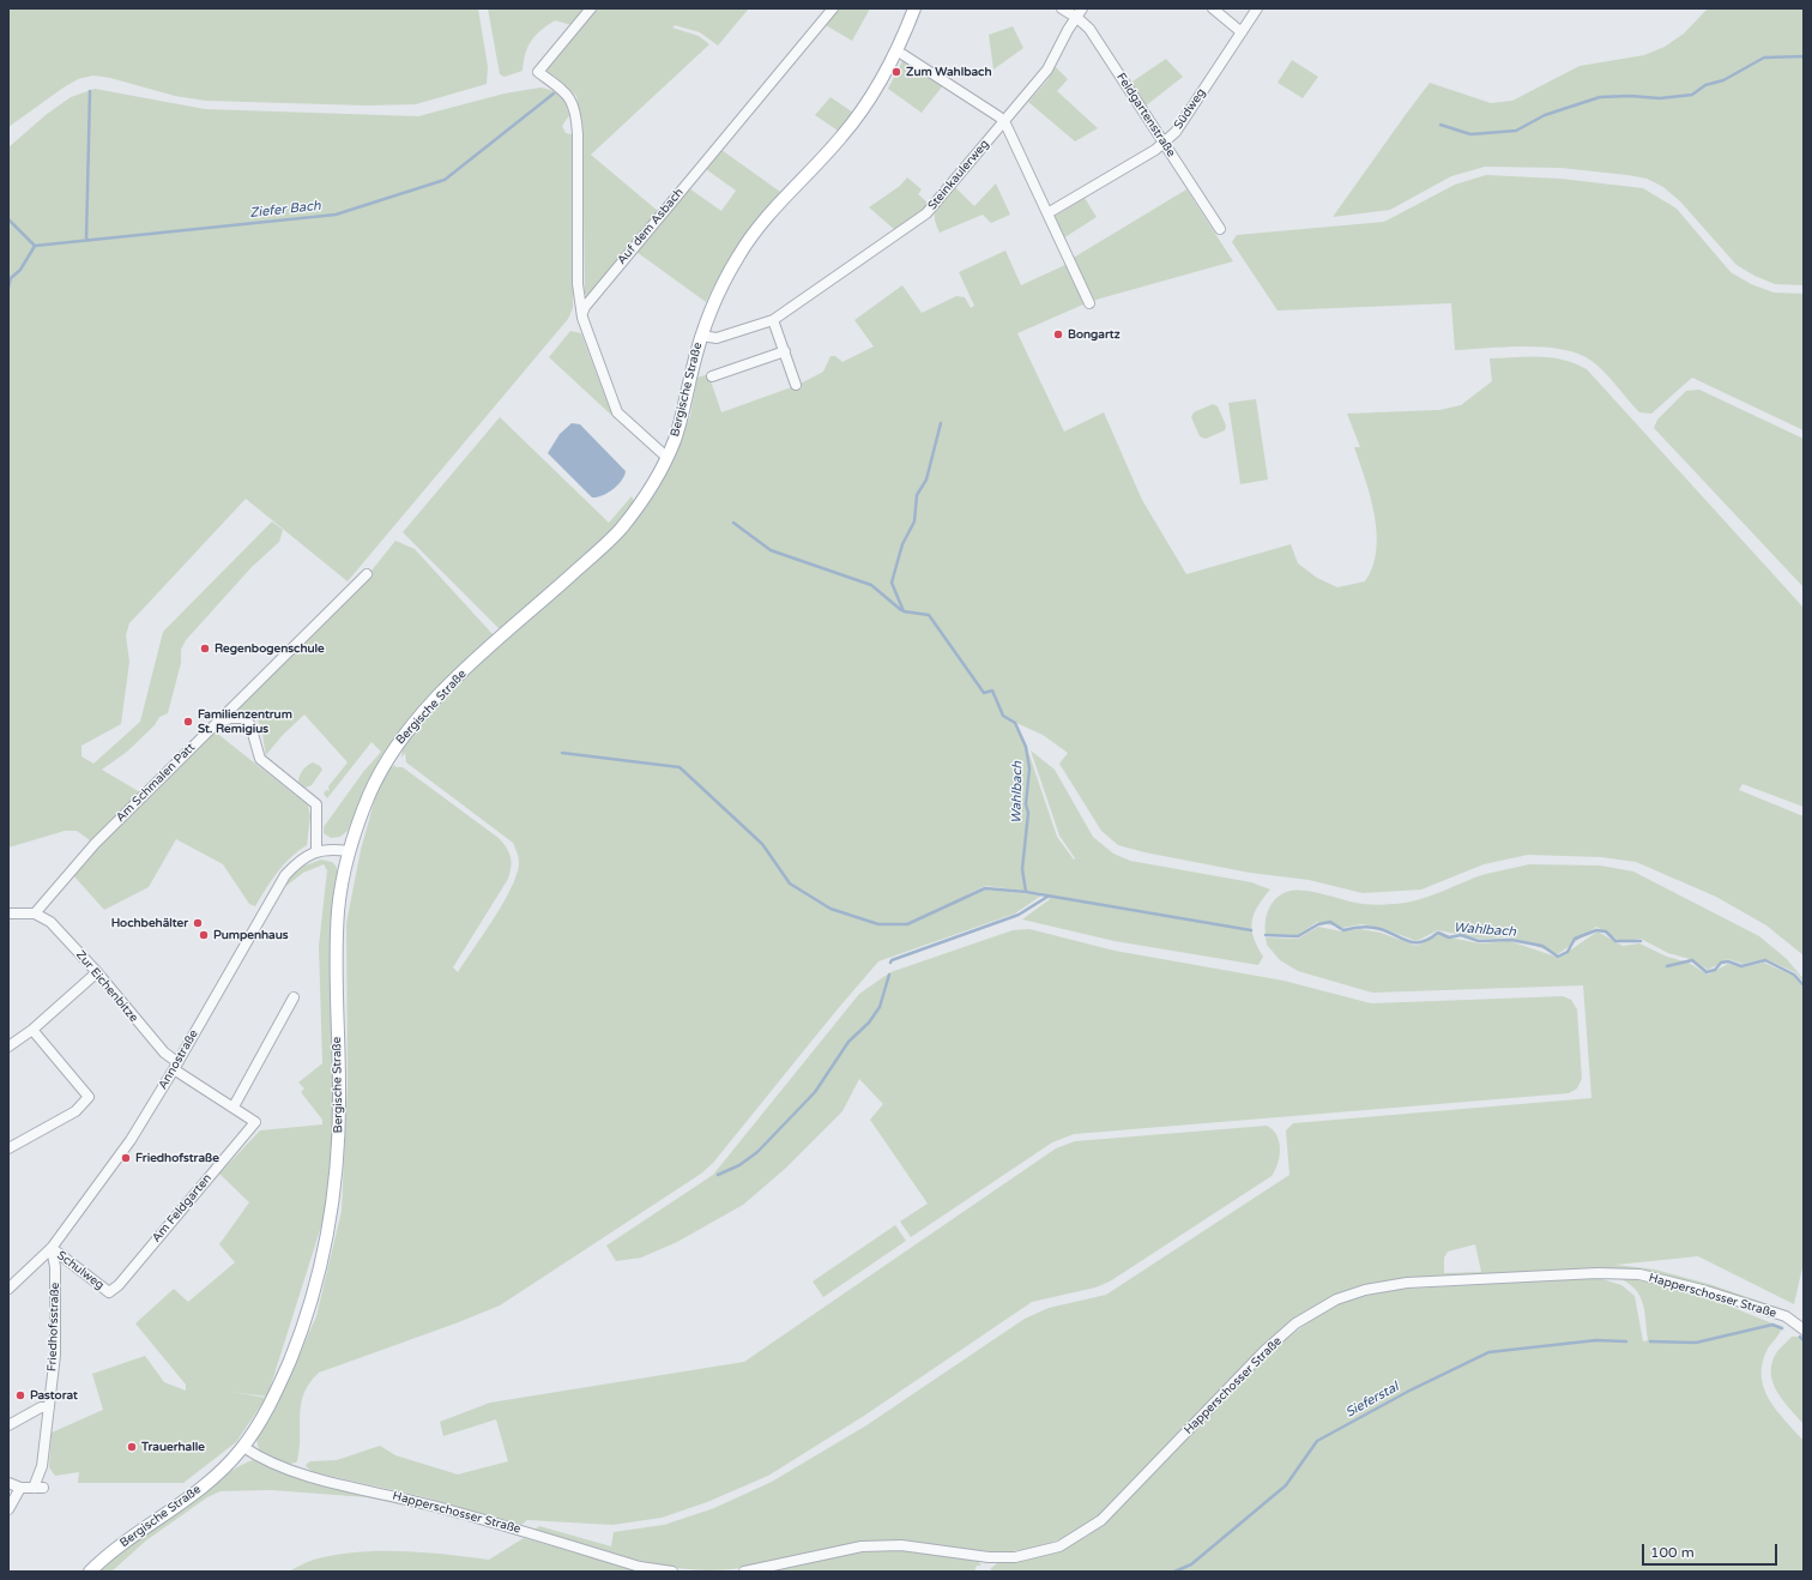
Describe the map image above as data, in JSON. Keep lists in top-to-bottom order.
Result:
{
  "streets": {
    "main road": ["Bergische Straße"],
    "street": [
      "Südweg",
      "Feldgartenstraße",
      "Steinkaulerweg",
      "Auf dem Asbach",
      "Am Schmalen Patt",
      "Zur Eichenbitze",
      "Annostraße",
      "Am Feldgarten",
      "Schulweg",
      "Happerschosser Straße",
      "Friedhofsstraße"
    ]
  },
  "crossings": [
    ["Südweg", "Feldgartenstraße"],
    ["Feldgartenstraße", "Steinkaulerweg"],
    ["Steinkaulerweg", "Bergische Straße"],
    ["Bergische Straße", "Annostraße"],
    ["Bergische Straße", "Happerschosser Straße"],
    ["Am Schmalen Patt", "Zur Eichenbitze"],
    ["Zur Eichenbitze", "Annostraße"],
    ["Zur Eichenbitze", "Am Feldgarten"],
    ["Annostraße", "Am Feldgarten"],
    ["Annostraße", "Schulweg"],
    ["Annostraße", "Friedhofsstraße"],
    ["Am Feldgarten", "Schulweg"],
    ["Schulweg", "Friedhofsstraße"]
  ],
  "water": ["Ziefer Bach", "Wahlbach", "Sieferstal"],
  "places": [
    "Zum Wahlbach",
    "Bongartz",
    "Regenbogenschule",
    "Familienzentrum St. Remigius",
    "Hochbehälter",
    "Pumpenhaus",
    "Friedhofstraße",
    "Pastorat",
    "Trauerhalle"
  ],
  "scale_bar": "100 m"
}
